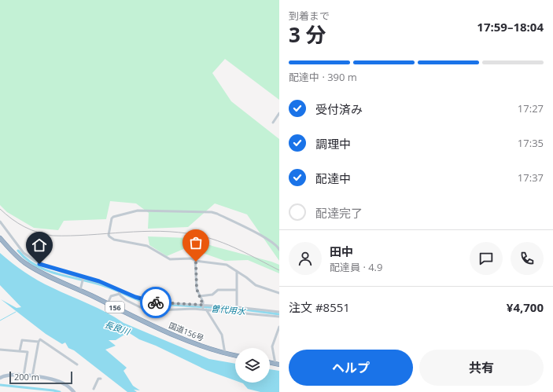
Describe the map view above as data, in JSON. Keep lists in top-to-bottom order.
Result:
{
  "streets": {
    "highway": ["156", "国道156号"]
  },
  "water": ["曽代用水", "長良川"],
  "scale_bar": "200 m",
  "page": {
    "heading": ["3 分", "到着まで", "17:59–18:04"],
    "panel": [
      "田中",
      "配達員 · 4.9",
      "注文 #8551",
      "¥4,700"
    ],
    "bar": "配達中 · 390 m",
    "list": [
      ["受付済み", "17:27"],
      ["調理中", "17:35"],
      ["配達中", "17:37"],
      "配達完了"
    ],
    "buttons": ["ヘルプ", "共有"],
    "scale": "200 m"
  }
}
